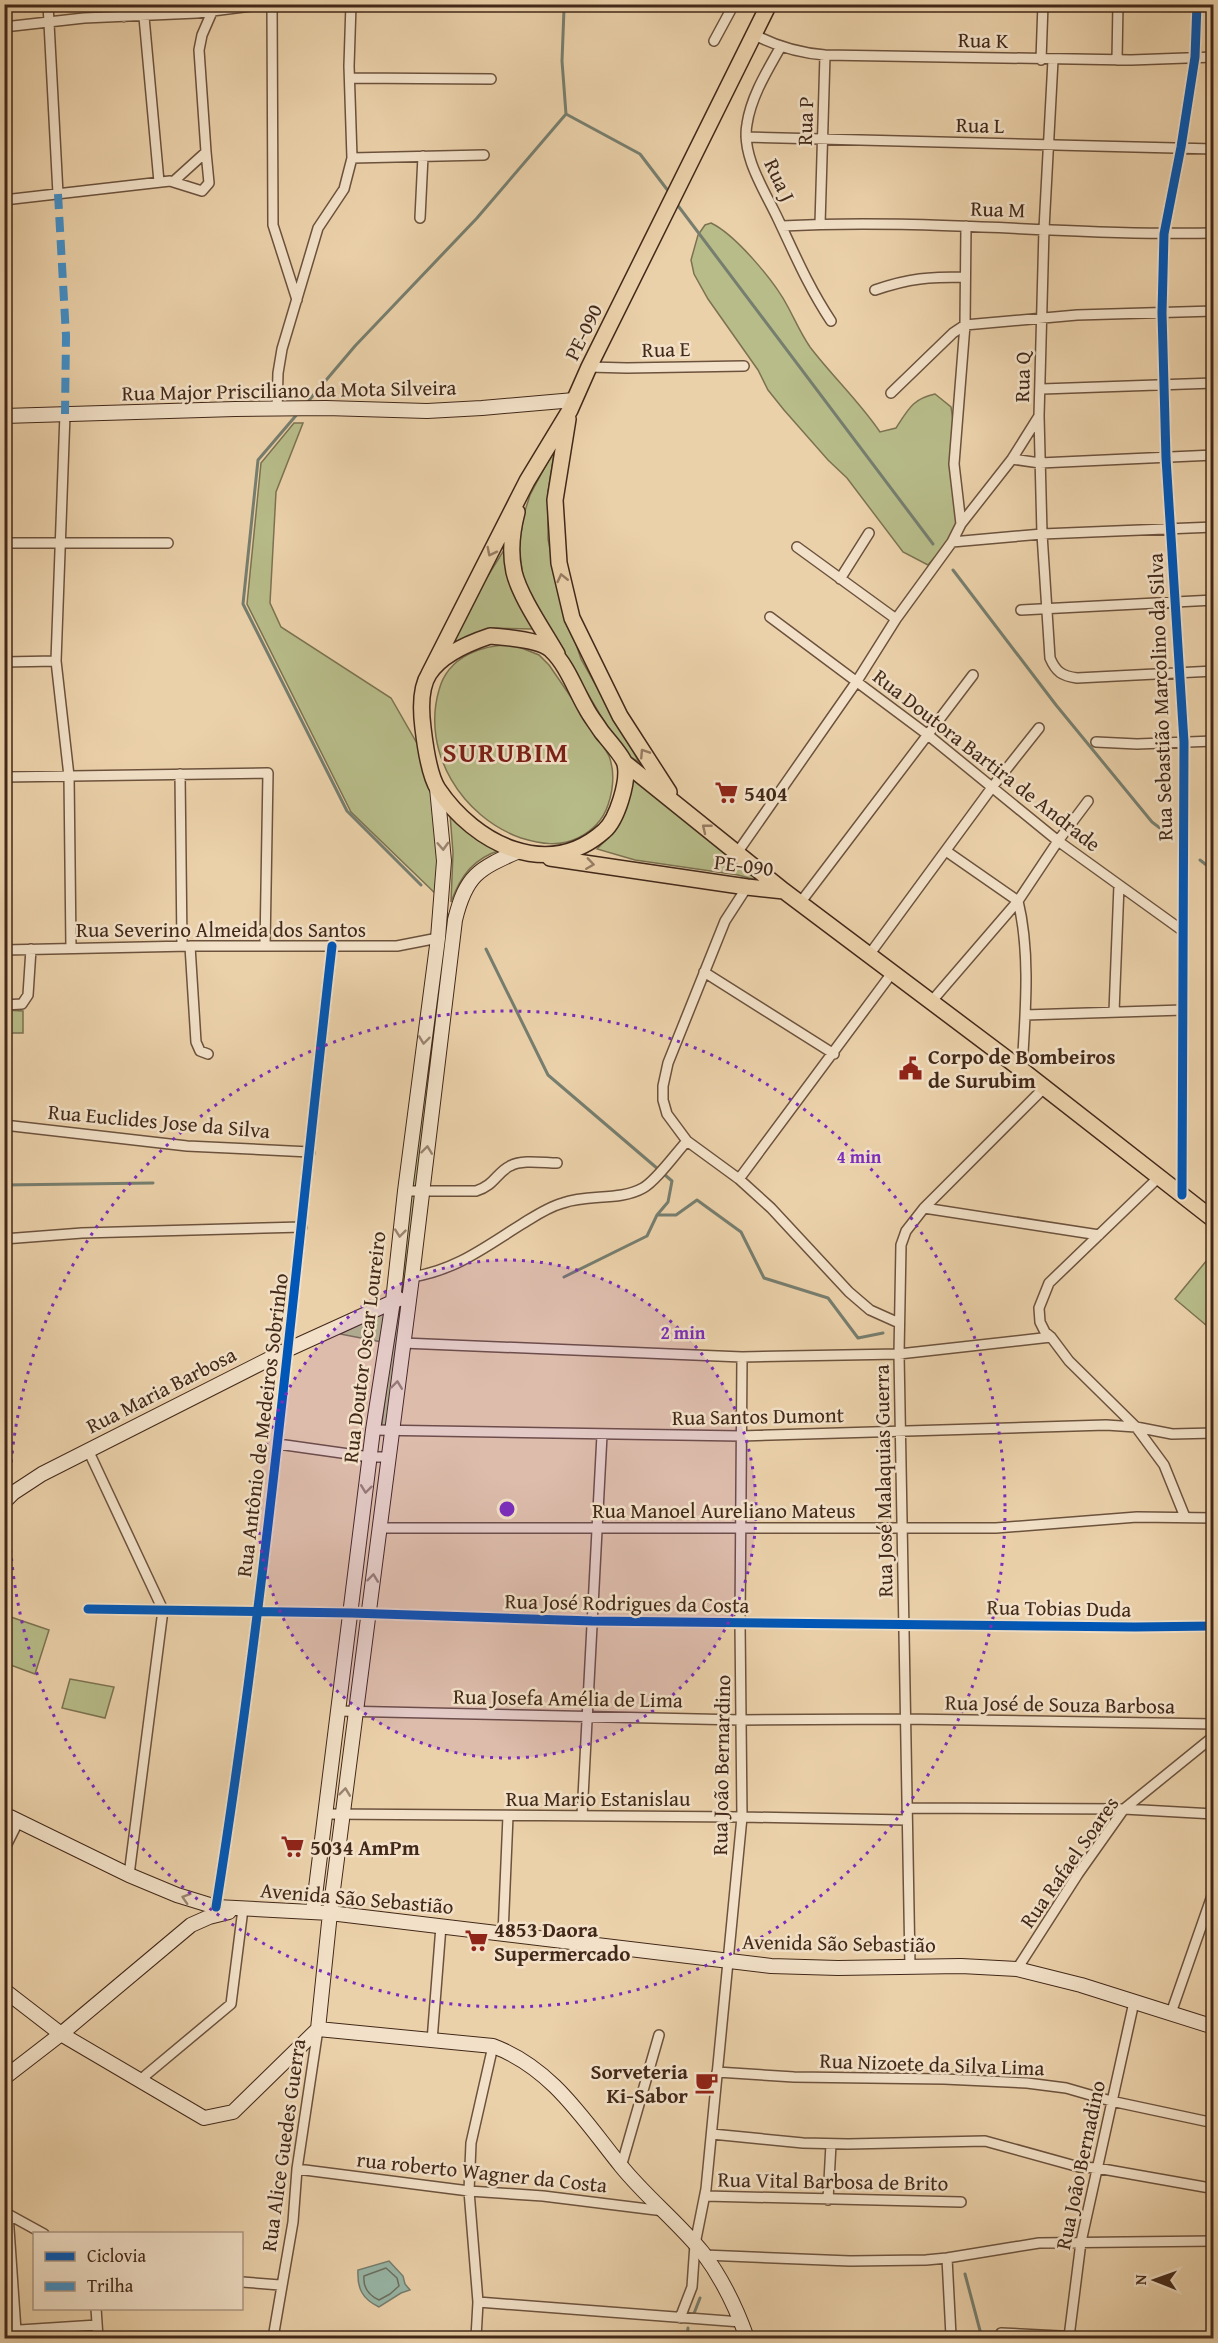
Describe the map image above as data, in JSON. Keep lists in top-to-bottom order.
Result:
{
  "streets": {
    "main road": [
      "PE-090",
      "Rua Major Prisciliano da Mota Silveira",
      "Rua Doutor Oscar Loureiro",
      "Rua Maria Barbosa",
      "Avenida São Sebastião"
    ],
    "street": [
      "Rua K",
      "Rua P",
      "Rua L",
      "Rua J",
      "Rua M",
      "Rua E",
      "Rua Q",
      "Rua Sebastião Marcolino da Silva",
      "Rua Doutora Bartira de Andrade",
      "Rua Severino Almeida dos Santos",
      "Rua Euclides Jose da Silva",
      "Rua Santos Dumont",
      "Rua Antônio de Medeiros Sobrinho",
      "Rua José Malaquias Guerra",
      "Rua Manoel Aureliano Mateus",
      "Rua José Rodrigues da Costa",
      "Rua Tobias Duda",
      "Rua Josefa Amélia de Lima",
      "Rua José de Souza Barbosa",
      "Rua João Bernardino",
      "Rua Mario Estanislau",
      "Rua Rafael Soares",
      "Rua Nizoete da Silva Lima",
      "Rua Alice Guedes Guerra",
      "Rua João Bernadino",
      "rua roberto Wagner da Costa",
      "Rua Vital Barbosa de Brito"
    ]
  },
  "crossings": [
    ["Rua K", "Rua P"],
    ["Rua K", "Rua J"],
    ["Rua K", "PE-090"],
    ["Rua K", "Rua Q"],
    ["Rua K", "Rua Sebastião Marcolino da Silva"],
    ["Rua P", "Rua L"],
    ["Rua P", "Rua M"],
    ["Rua L", "Rua J"],
    ["Rua L", "Rua Q"],
    ["Rua L", "Rua Sebastião Marcolino da Silva"],
    ["Rua J", "Rua M"],
    ["Rua M", "Rua Q"],
    ["Rua M", "Rua Sebastião Marcolino da Silva"],
    ["PE-090", "Rua E"],
    ["PE-090", "Rua Major Prisciliano da Mota Silveira"],
    ["PE-090", "Rua Sebastião Marcolino da Silva"],
    ["PE-090", "Rua Doutor Oscar Loureiro"],
    ["PE-090", "Rua José Malaquias Guerra"],
    ["Rua Q", "Rua Sebastião Marcolino da Silva"],
    ["Rua Sebastião Marcolino da Silva", "Rua Doutora Bartira de Andrade"],
    ["Rua Severino Almeida dos Santos", "Rua Doutor Oscar Loureiro"],
    ["Rua Severino Almeida dos Santos", "Rua Antônio de Medeiros Sobrinho"],
    ["Rua Euclides Jose da Silva", "Rua Antônio de Medeiros Sobrinho"],
    ["Rua Doutor Oscar Loureiro", "Rua Maria Barbosa"],
    ["Rua Doutor Oscar Loureiro", "Rua Santos Dumont"],
    ["Rua Doutor Oscar Loureiro", "Rua Manoel Aureliano Mateus"],
    ["Rua Doutor Oscar Loureiro", "Rua José Rodrigues da Costa"],
    ["Rua Doutor Oscar Loureiro", "Rua Josefa Amélia de Lima"],
    ["Rua Doutor Oscar Loureiro", "Rua Mario Estanislau"],
    ["Rua Doutor Oscar Loureiro", "Avenida São Sebastião"],
    ["Rua Doutor Oscar Loureiro", "Rua Alice Guedes Guerra"],
    ["Rua Maria Barbosa", "Rua Antônio de Medeiros Sobrinho"],
    ["Rua Santos Dumont", "Rua José Malaquias Guerra"],
    ["Rua Santos Dumont", "Rua João Bernardino"],
    ["Rua Antônio de Medeiros Sobrinho", "Rua José Rodrigues da Costa"],
    ["Rua José Malaquias Guerra", "Rua Manoel Aureliano Mateus"],
    ["Rua José Malaquias Guerra", "Rua José Rodrigues da Costa"],
    ["Rua José Malaquias Guerra", "Rua Tobias Duda"],
    ["Rua José Malaquias Guerra", "Rua Josefa Amélia de Lima"],
    ["Rua José Malaquias Guerra", "Rua José de Souza Barbosa"],
    ["Rua José Malaquias Guerra", "Rua Mario Estanislau"],
    ["Rua José Malaquias Guerra", "Avenida São Sebastião"],
    ["Rua Manoel Aureliano Mateus", "Rua João Bernardino"],
    ["Rua José Rodrigues da Costa", "Rua Tobias Duda"],
    ["Rua José Rodrigues da Costa", "Rua João Bernardino"],
    ["Rua Josefa Amélia de Lima", "Rua José de Souza Barbosa"],
    ["Rua Josefa Amélia de Lima", "Rua João Bernardino"],
    ["Rua João Bernardino", "Rua Mario Estanislau"],
    ["Rua João Bernardino", "Avenida São Sebastião"],
    ["Rua João Bernardino", "Rua Nizoete da Silva Lima"],
    ["Rua João Bernardino", "Rua Vital Barbosa de Brito"],
    ["Rua Rafael Soares", "Avenida São Sebastião"],
    ["Avenida São Sebastião", "Rua João Bernadino"],
    ["Rua Nizoete da Silva Lima", "Rua João Bernadino"],
    ["Rua Alice Guedes Guerra", "rua roberto Wagner da Costa"]
  ],
  "districts": ["SURUBIM"],
  "places": {
    "supermarket": ["5404", "5034 AmPm", "4853 Daora Supermercado"],
    "public building": ["Corpo de Bombeiros de Surubim"],
    "cafe": ["Sorveteria Ki-Sabor"]
  },
  "legend": ["Ciclovia", "Trilha"],
  "north": "left",
  "rings": ["4 min", "2 min"]
}
